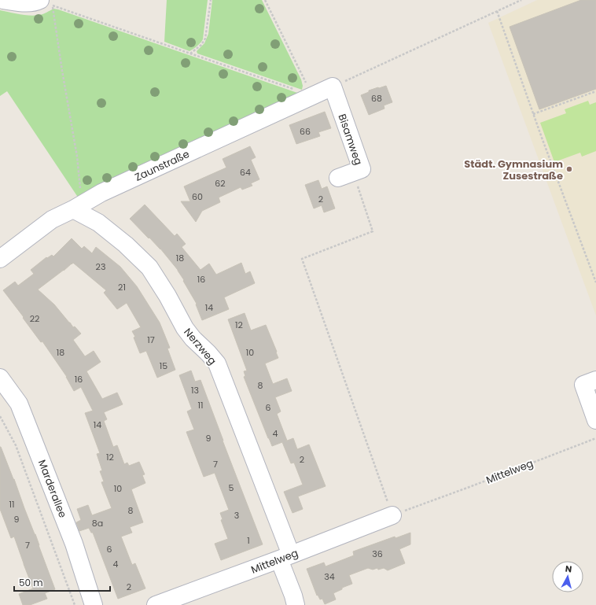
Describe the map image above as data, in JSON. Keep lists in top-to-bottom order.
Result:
{
  "streets": {
    "street": [
      "Bisamweg",
      "Zaunstraße",
      "Nerzweg",
      "Mittelweg",
      "Marderallee"
    ]
  },
  "crossings": [
    ["Bisamweg", "Zaunstraße"],
    ["Zaunstraße", "Nerzweg"],
    ["Nerzweg", "Mittelweg"]
  ],
  "places": ["Städt. Gymnasium Zusestraße"],
  "house_numbers": [
    "68",
    "66",
    "64",
    "62",
    "60",
    "2",
    "18",
    "23",
    "16",
    "21",
    "14",
    "22",
    "12",
    "17",
    "18",
    "10",
    "15",
    "16",
    "8",
    "13",
    "11",
    "6",
    "14",
    "4",
    "9",
    "12",
    "2",
    "7",
    "5",
    "10",
    "11",
    "8",
    "3",
    "9",
    "8a",
    "1",
    "7",
    "6",
    "36",
    "4",
    "34",
    "2"
  ],
  "scale_bar": "50 m",
  "north": "top"
}
